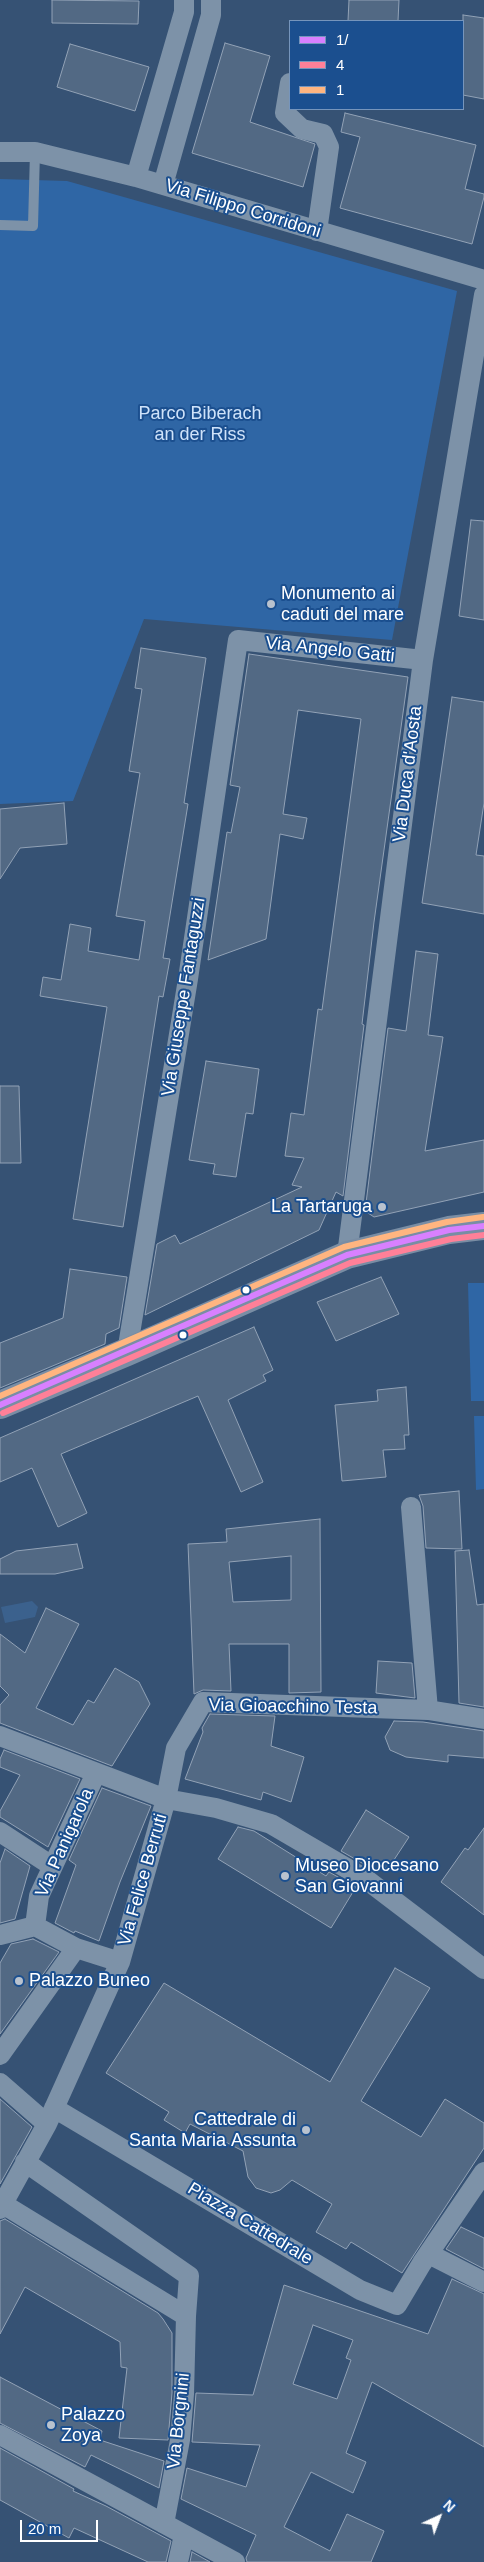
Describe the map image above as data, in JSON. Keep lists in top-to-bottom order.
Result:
{
  "streets": {
    "street": [
      "Via Filippo Corridoni",
      "Via Angelo Gatti",
      "Via Duca d'Aosta",
      "Via Giuseppe Fantaguzzi",
      "Via Gioacchino Testa",
      "Via Panigarola",
      "Via Felice Berruti",
      "Piazza Cattedrale",
      "Via Borgnini"
    ]
  },
  "crossings": [
    ["Via Angelo Gatti", "Via Duca d'Aosta"],
    ["Via Angelo Gatti", "Via Giuseppe Fantaguzzi"],
    ["Via Gioacchino Testa", "Via Felice Berruti"]
  ],
  "parks": ["Parco Biberach an der Riss"],
  "places": [
    "Monumento ai caduti del mare",
    "La Tartaruga",
    "Museo Diocesano San Giovanni",
    "Palazzo Buneo",
    "Cattedrale di Santa Maria Assunta",
    "Palazzo Zoya"
  ],
  "lines": ["transit line 1", "transit line 1/", "transit line 4"],
  "legend": ["1/", "4", "1"],
  "scale_bar": "20 m",
  "north": "top right"
}
